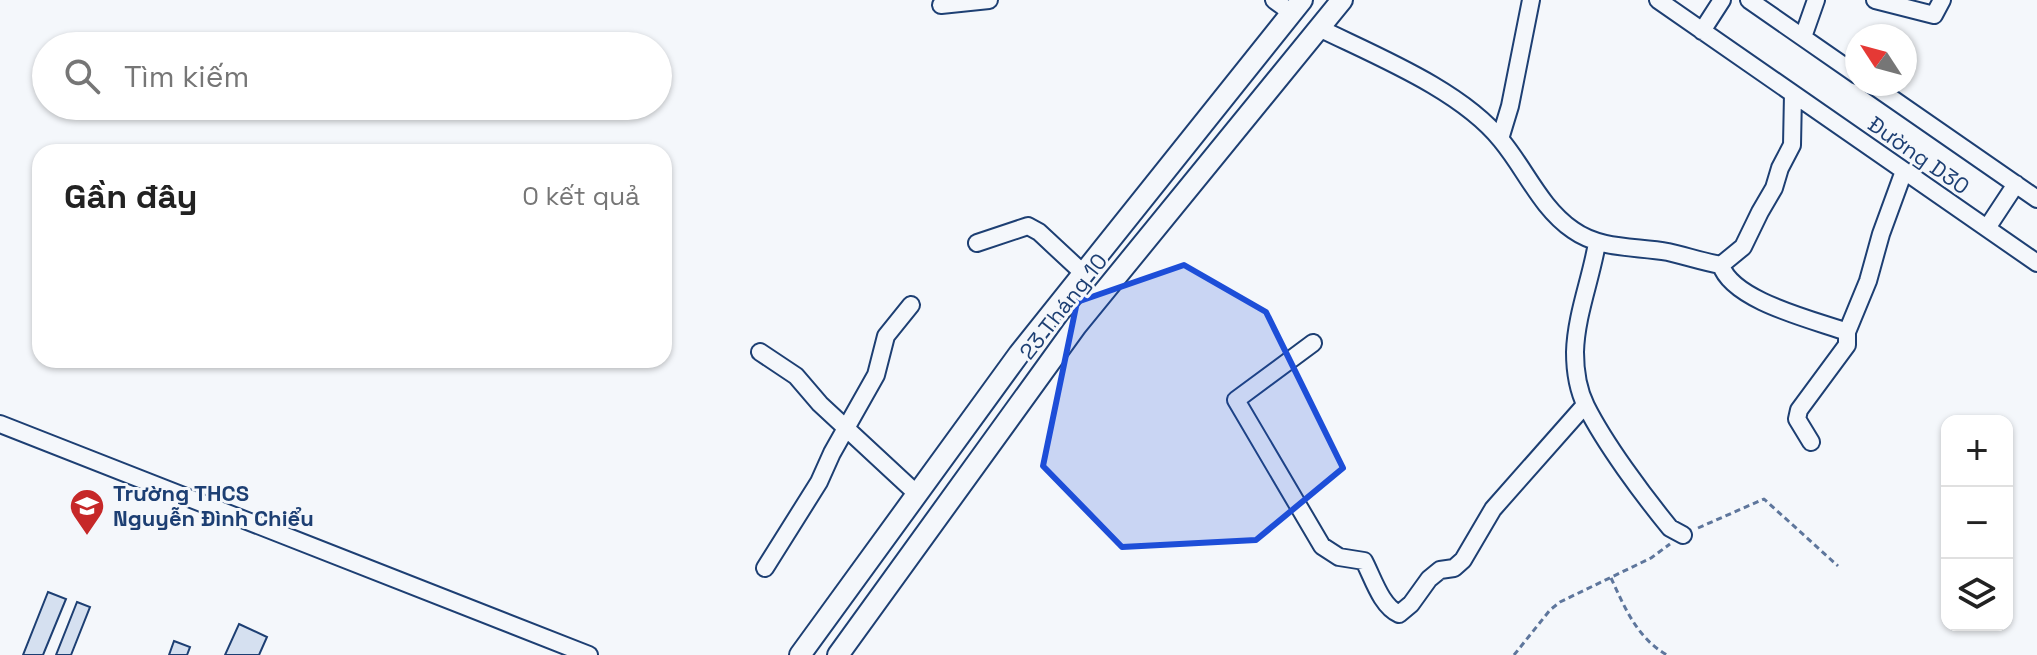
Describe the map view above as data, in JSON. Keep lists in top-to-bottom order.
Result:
{
  "streets": {
    "main road": ["23 Tháng 10"],
    "street": ["Đường D30"]
  },
  "places": {
    "school or university": ["Trường THCS Nguyễn Đình Chiểu"]
  },
  "north": "top left",
  "page": {
    "search": "Tìm kiếm",
    "heading": ["Gần đây", "0 kết quả"],
    "map_buttons": ["+", "−"]
  }
}
